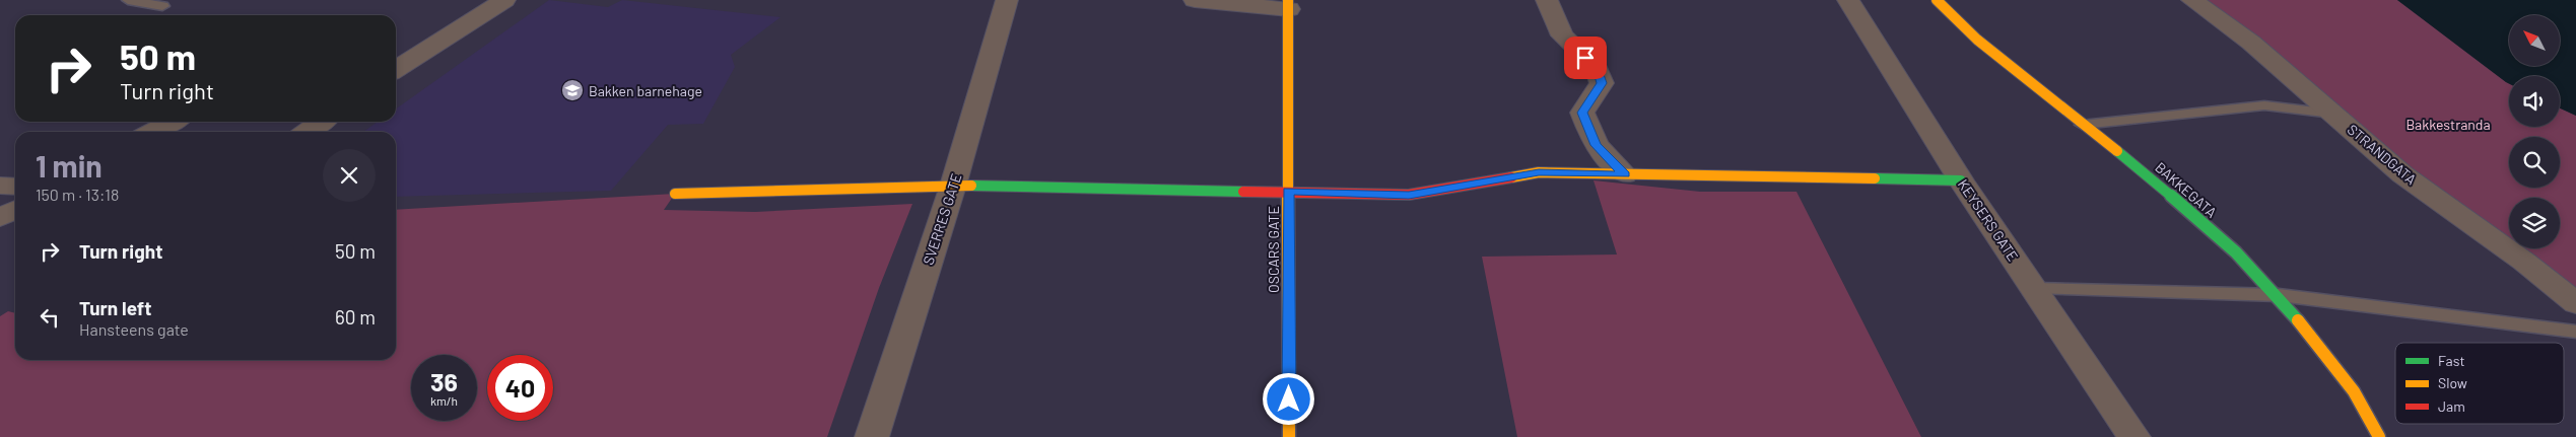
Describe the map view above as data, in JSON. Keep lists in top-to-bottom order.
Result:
{
  "streets": {
    "street": [
      "STRANDGATA",
      "BAKKEGATA",
      "SVERRES GATE",
      "KEYSERS GATE",
      "OSCARS GATE"
    ]
  },
  "parks": ["Bakkestranda"],
  "places": {
    "school or university": ["Bakken barnehage"]
  },
  "legend": ["Fast", "Slow", "Jam"],
  "north": "top left",
  "page": {
    "turn": ["50 m", "Turn right"],
    "heading": ["1 min", "150 m · 13:18"],
    "list": [
      {
        "name": "Turn right",
        "value": "50 m"
      },
      {
        "name": "Turn left",
        "note": "Hansteens gate",
        "value": "60 m"
      }
    ],
    "speed": "36 km/h",
    "limit": "40"
  }
}
